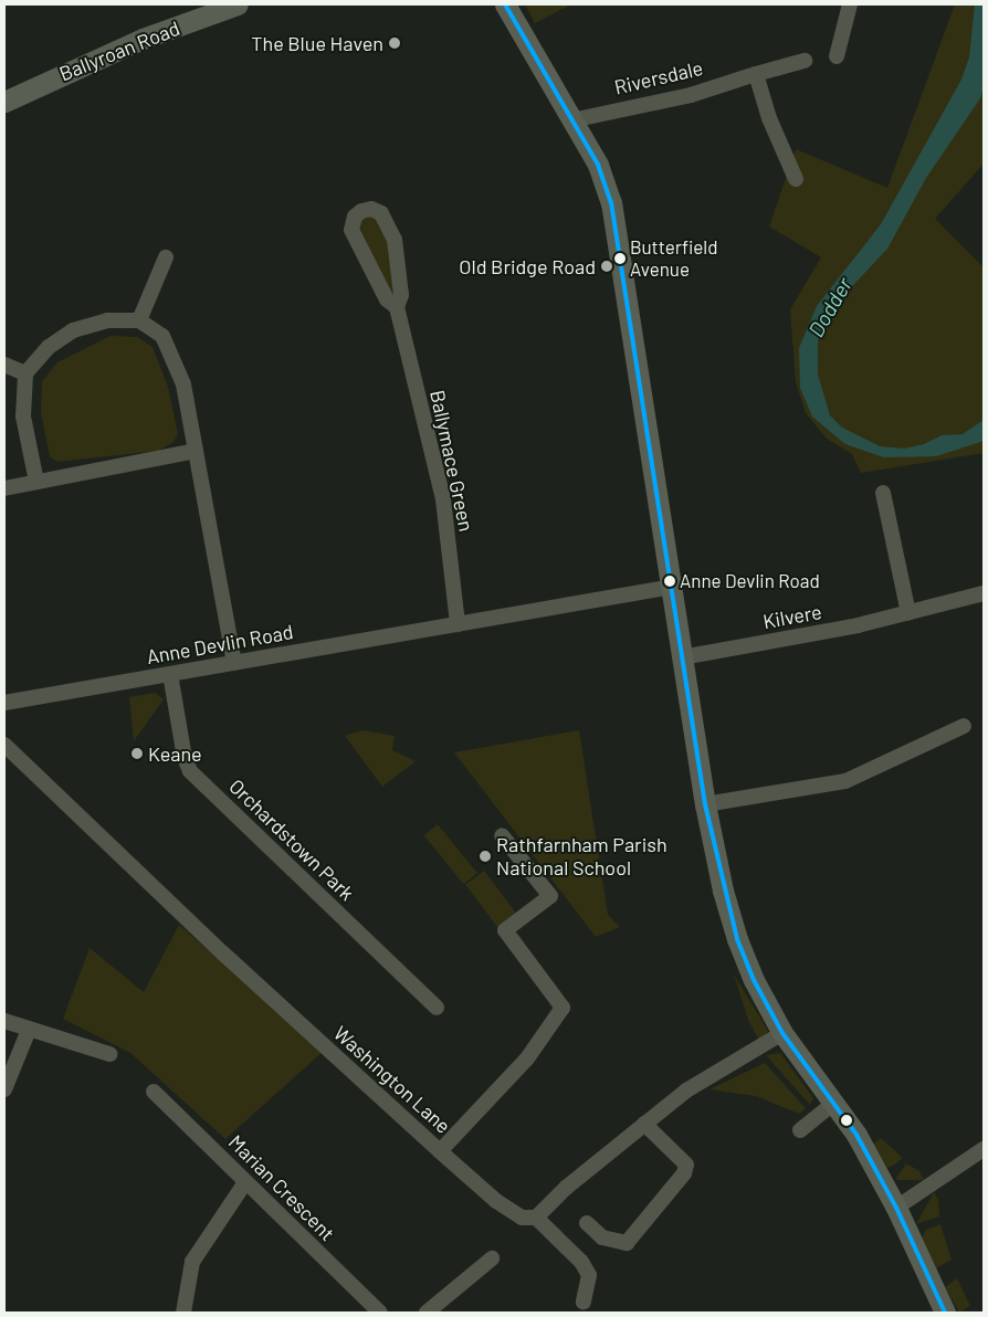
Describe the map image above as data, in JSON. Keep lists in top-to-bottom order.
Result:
{
  "streets": {
    "main road": ["Ballyroan Road"],
    "street": [
      "Riversdale",
      "Ballymace Green",
      "Kilvere",
      "Anne Devlin Road",
      "Orchardstown Park",
      "Washington Lane",
      "Marian Crescent"
    ]
  },
  "crossings": [
    ["Ballymace Green", "Anne Devlin Road"],
    ["Anne Devlin Road", "Orchardstown Park"]
  ],
  "water": ["Dodder"],
  "places": [
    "The Blue Haven",
    "Butterfield Avenue",
    "Old Bridge Road",
    "Anne Devlin Road",
    "Keane",
    "Rathfarnham Parish National School"
  ]
}
